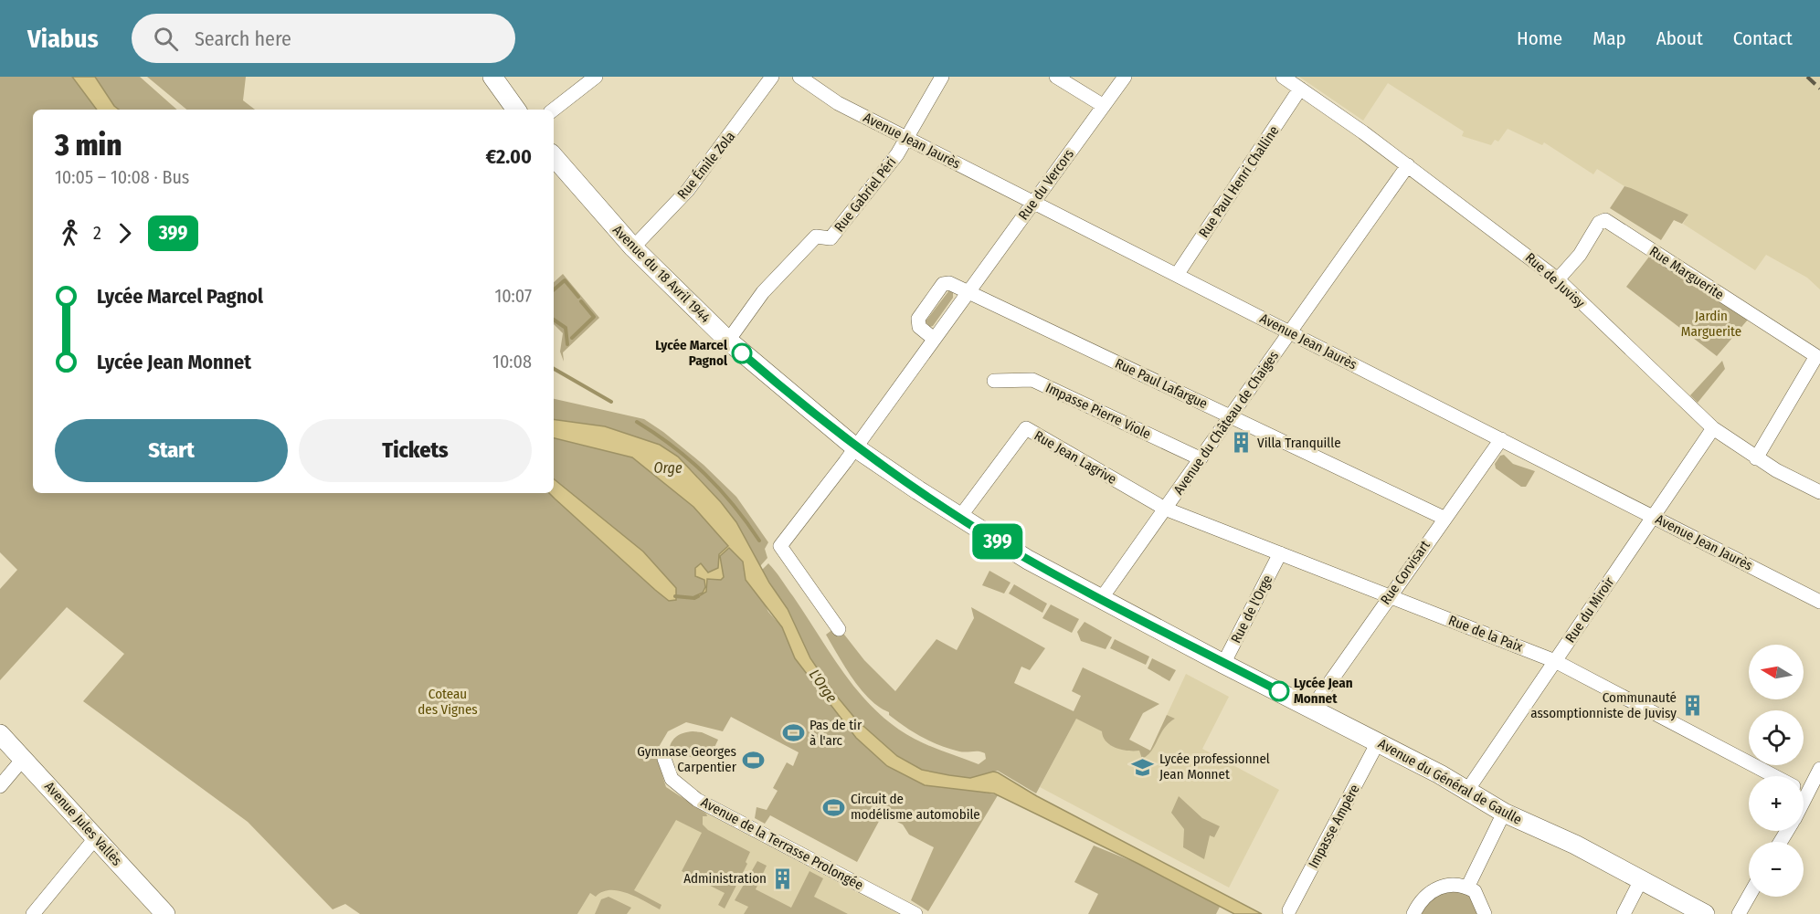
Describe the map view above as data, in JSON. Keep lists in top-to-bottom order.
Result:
{
  "streets": {
    "street": [
      "Avenue Jean Jaurès",
      "Rue Émile Zola",
      "Rue Paul Henri Challine",
      "Rue du Vercors",
      "Rue Gabriel Péri",
      "Rue Marguerite",
      "Avenue du 18 Avril 1944",
      "Rue de Juvisy",
      "Rue Paul Lafargue",
      "Impasse Pierre Viole",
      "Avenue du Château de Chaiges",
      "Rue Jean Lagrive",
      "Rue Corvisart",
      "Rue de l'Orge",
      "Rue du Miroir",
      "Rue de la Paix",
      "Avenue du Général de Gaulle",
      "Avenue Jules Vallès",
      "Impasse Ampère",
      "Avenue de la Terrasse Prolongée"
    ]
  },
  "crossings": [
    ["Avenue Jean Jaurès", "Rue Paul Henri Challine"],
    ["Avenue Jean Jaurès", "Rue du Vercors"],
    ["Avenue Jean Jaurès", "Rue Gabriel Péri"],
    ["Avenue Jean Jaurès", "Avenue du Château de Chaiges"],
    ["Avenue Jean Jaurès", "Rue Corvisart"],
    ["Avenue Jean Jaurès", "Rue du Miroir"],
    ["Rue Émile Zola", "Avenue du 18 Avril 1944"],
    ["Rue Paul Henri Challine", "Rue de Juvisy"],
    ["Rue du Vercors", "Avenue du 18 Avril 1944"],
    ["Rue du Vercors", "Rue Paul Lafargue"],
    ["Rue Gabriel Péri", "Avenue du 18 Avril 1944"],
    ["Rue Marguerite", "Rue de Juvisy"],
    ["Avenue du 18 Avril 1944", "Avenue du Château de Chaiges"],
    ["Avenue du 18 Avril 1944", "Rue Jean Lagrive"],
    ["Avenue du 18 Avril 1944", "Avenue du Général de Gaulle"],
    ["Rue de Juvisy", "Avenue du Château de Chaiges"],
    ["Rue de Juvisy", "Rue du Miroir"],
    ["Rue Paul Lafargue", "Avenue du Château de Chaiges"],
    ["Rue Paul Lafargue", "Rue Corvisart"],
    ["Impasse Pierre Viole", "Avenue du Château de Chaiges"],
    ["Avenue du Château de Chaiges", "Rue Jean Lagrive"],
    ["Avenue du Château de Chaiges", "Rue de la Paix"],
    ["Rue Jean Lagrive", "Rue de la Paix"],
    ["Rue Corvisart", "Rue de la Paix"],
    ["Rue Corvisart", "Avenue du Général de Gaulle"],
    ["Rue de l'Orge", "Rue de la Paix"],
    ["Rue de l'Orge", "Avenue du Général de Gaulle"],
    ["Rue du Miroir", "Rue de la Paix"],
    ["Rue du Miroir", "Avenue du Général de Gaulle"],
    ["Avenue du Général de Gaulle", "Impasse Ampère"]
  ],
  "water": ["Orge", "L'Orge"],
  "parks": ["Jardin Marguerite", "Coteau des Vignes"],
  "places": {
    "other": ["Lycée Marcel Pagnol", "Lycée Jean Monnet"],
    "building": ["Villa Tranquille", "Communauté assomptionniste de Juvisy", "Administration"],
    "sports": ["Pas de tir à l'arc", "Gymnase Georges Carpentier", "Circuit de modélisme automobile"],
    "school or university": ["Lycée professionnel Jean Monnet"]
  },
  "lines": ["bus line 399"],
  "north": "left",
  "page": {
    "header": "Viabus",
    "search": "Search here",
    "nav": [
      "Home",
      "Map",
      "About",
      "Contact"
    ],
    "on_map": "399",
    "heading": ["3 min", "10:05 – 10:08 · Bus", "€2.00"],
    "legs": ["2", "399"],
    "list": [
      {
        "name": "Lycée Marcel Pagnol",
        "value": "10:07"
      },
      {
        "name": "Lycée Jean Monnet",
        "value": "10:08"
      }
    ],
    "buttons": ["Start", "Tickets"],
    "map_buttons": ["+", "−"]
  }
}
